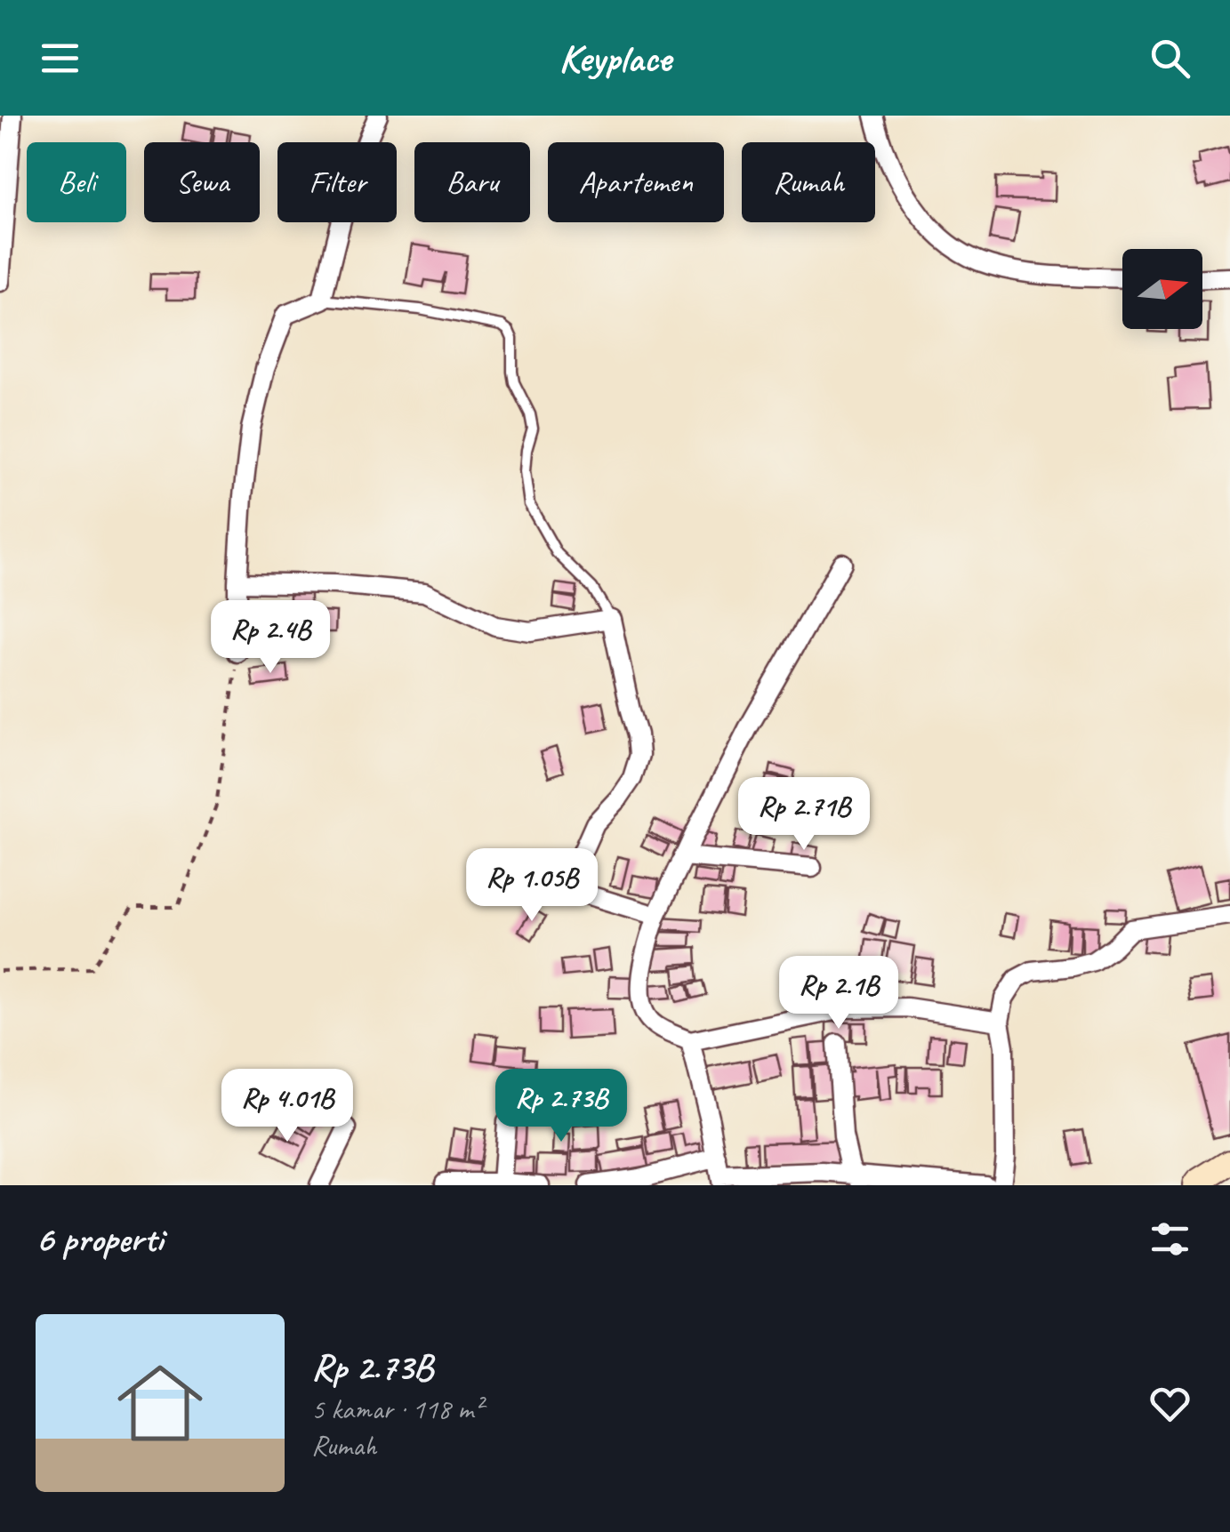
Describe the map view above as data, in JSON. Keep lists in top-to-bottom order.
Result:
{
  "north": "right",
  "page": {
    "header": "Keyplace",
    "chip": [
      "Beli",
      "Sewa",
      "Filter",
      "Baru",
      "Apartemen",
      "Rumah"
    ],
    "price": [
      "Rp 2.4B",
      "Rp 2.71B",
      "Rp 1.05B",
      "Rp 2.1B",
      "Rp 4.01B",
      "Rp 2.73B"
    ],
    "heading": "6 properti",
    "list": [
      {
        "name": "Rp 2.73B",
        "note": "5 kamar · 118 m² · Rumah"
      }
    ]
  }
}
